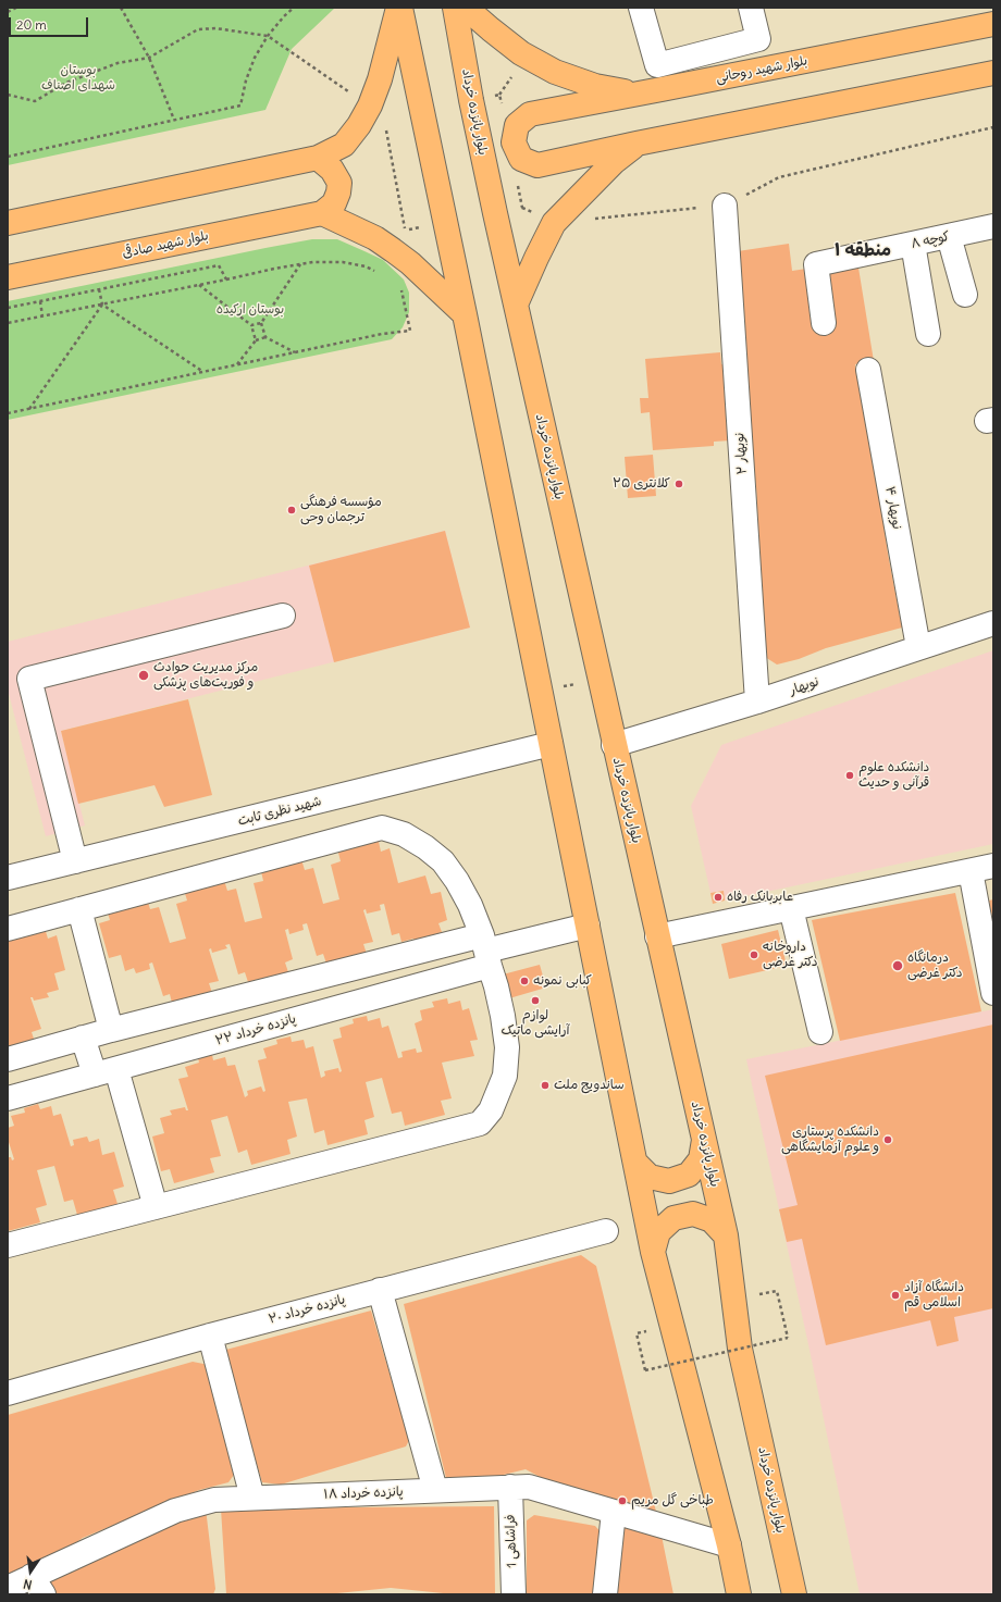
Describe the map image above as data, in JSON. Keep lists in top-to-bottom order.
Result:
{
  "streets": {
    "main road": ["بلوار شهید روحانی", "بلوار پانزده خرداد", "بلوار شهید صادقی"],
    "street": [
      "کوچه ۸",
      "نوبهار ۲",
      "نوبهار ۴",
      "نوبهار",
      "شهید نظری ثابت",
      "پانزده خرداد ۲۲",
      "پانزده خرداد ۲۰",
      "پانزده خرداد ۱۸",
      "فراشاهی 1"
    ]
  },
  "crossings": [
    ["بلوار پانزده خرداد", "نوبهار"],
    ["نوبهار ۲", "نوبهار"],
    ["نوبهار ۴", "نوبهار"],
    ["پانزده خرداد ۱۸", "فراشاهی 1"]
  ],
  "districts": ["منطقه ۱"],
  "parks": ["بوستان شهدای اصناف", "بوستان ارکیده"],
  "places": [
    "کلانتری ۲۵",
    "مؤسسه فرهنگی ترجمان وحی",
    "مرکز مدیریت حوادث و فوریت‌های پزشکی",
    "دانشکده علوم قرآنی و حدیث",
    "عابربانک رفاه",
    "داروخانه دکتر غرضی",
    "درمانگاه دکتر غرضی",
    "کبابی نمونه",
    "لوازم آرایشی ماتیک",
    "ساندویچ ملت",
    "دانشکده پرستاری و علوم آزمایشگاهی",
    "دانشگاه آزاد اسلامی قم",
    "طباخی گل مریم"
  ],
  "scale_bar": "20 m",
  "north": "bottom"
}
